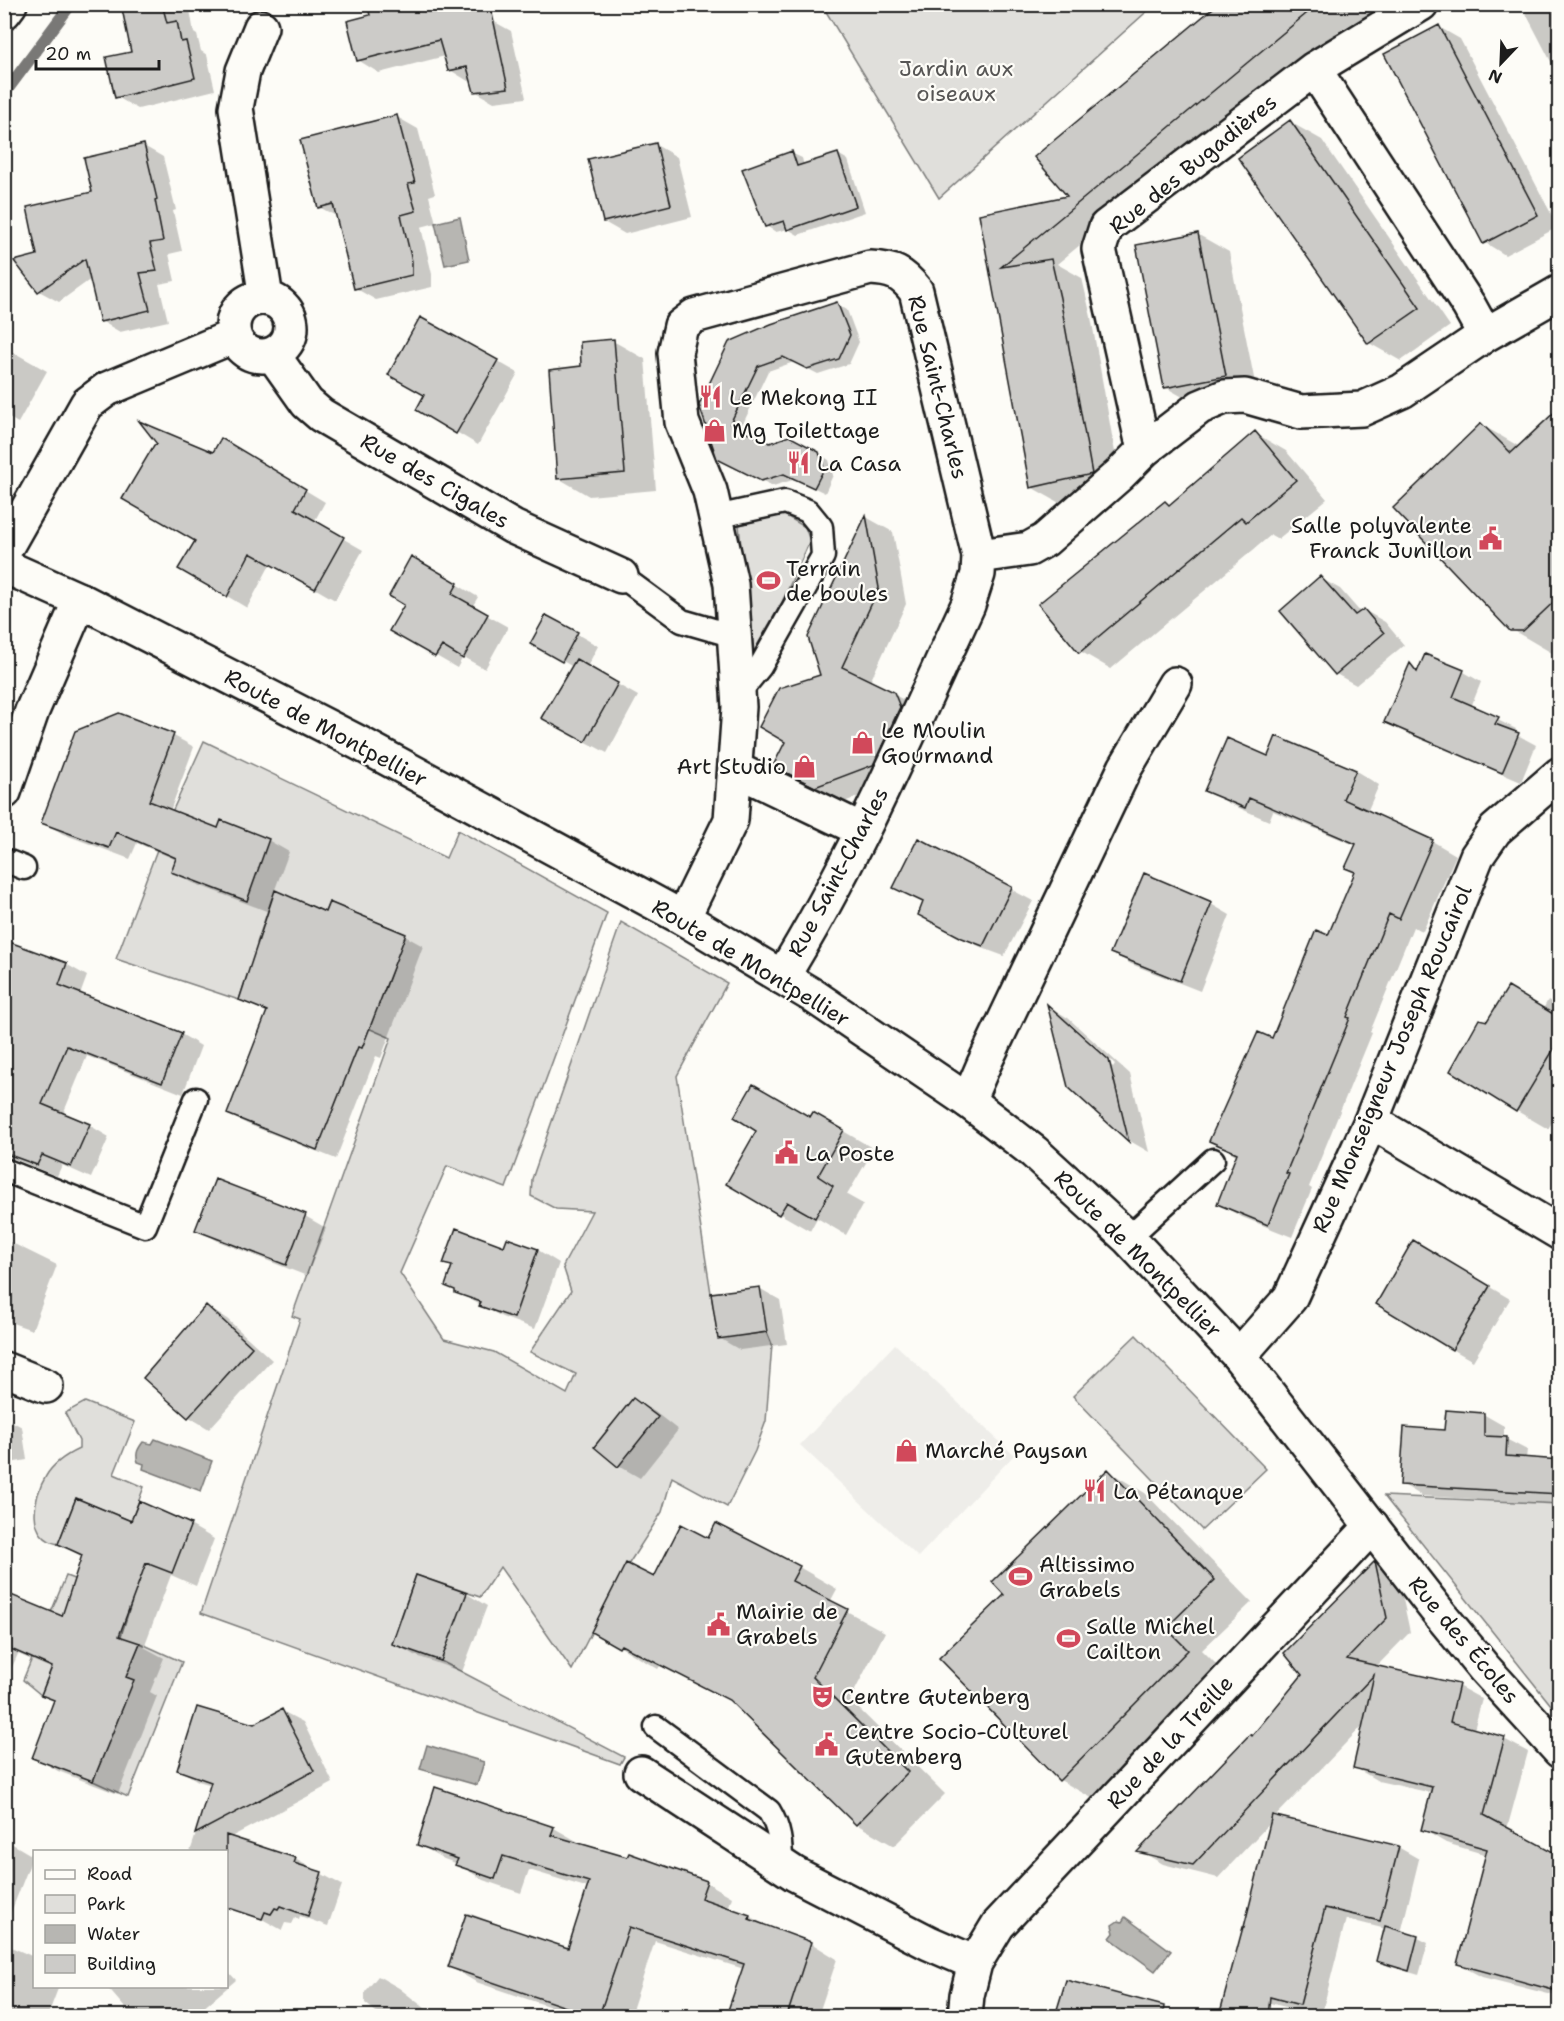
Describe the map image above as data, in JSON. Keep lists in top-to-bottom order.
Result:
{
  "streets": {
    "street": [
      "Rue des Bugadières",
      "Rue Saint-Charles",
      "Rue des Cigales",
      "Route de Montpellier",
      "Rue Monseigneur Joseph Roucairol",
      "Rue des Écoles",
      "Rue de la Treille"
    ]
  },
  "crossings": [
    ["Rue Saint-Charles", "Route de Montpellier"],
    ["Route de Montpellier", "Rue Monseigneur Joseph Roucairol"],
    ["Route de Montpellier", "Rue des Écoles"],
    ["Route de Montpellier", "Rue de la Treille"],
    ["Rue des Écoles", "Rue de la Treille"]
  ],
  "parks": ["Jardin aux oiseaux"],
  "places": {
    "restaurant": ["Le Mekong II", "La Casa", "La Pétanque"],
    "shop": [
      "Mg Toilettage",
      "Le Moulin Gourmand",
      "Art Studio",
      "Marché Paysan"
    ],
    "public building": [
      "Salle polyvalente Franck Junillon",
      "La Poste",
      "Mairie de Grabels",
      "Centre Socio-Culturel Gutemberg"
    ],
    "sports": ["Terrain de boules", "Altissimo Grabels", "Salle Michel Cailton"],
    "theatre": ["Centre Gutenberg"]
  },
  "legend": [
    "Road",
    "Park",
    "Water",
    "Building"
  ],
  "scale_bar": "20 m",
  "north": "bottom left"
}
